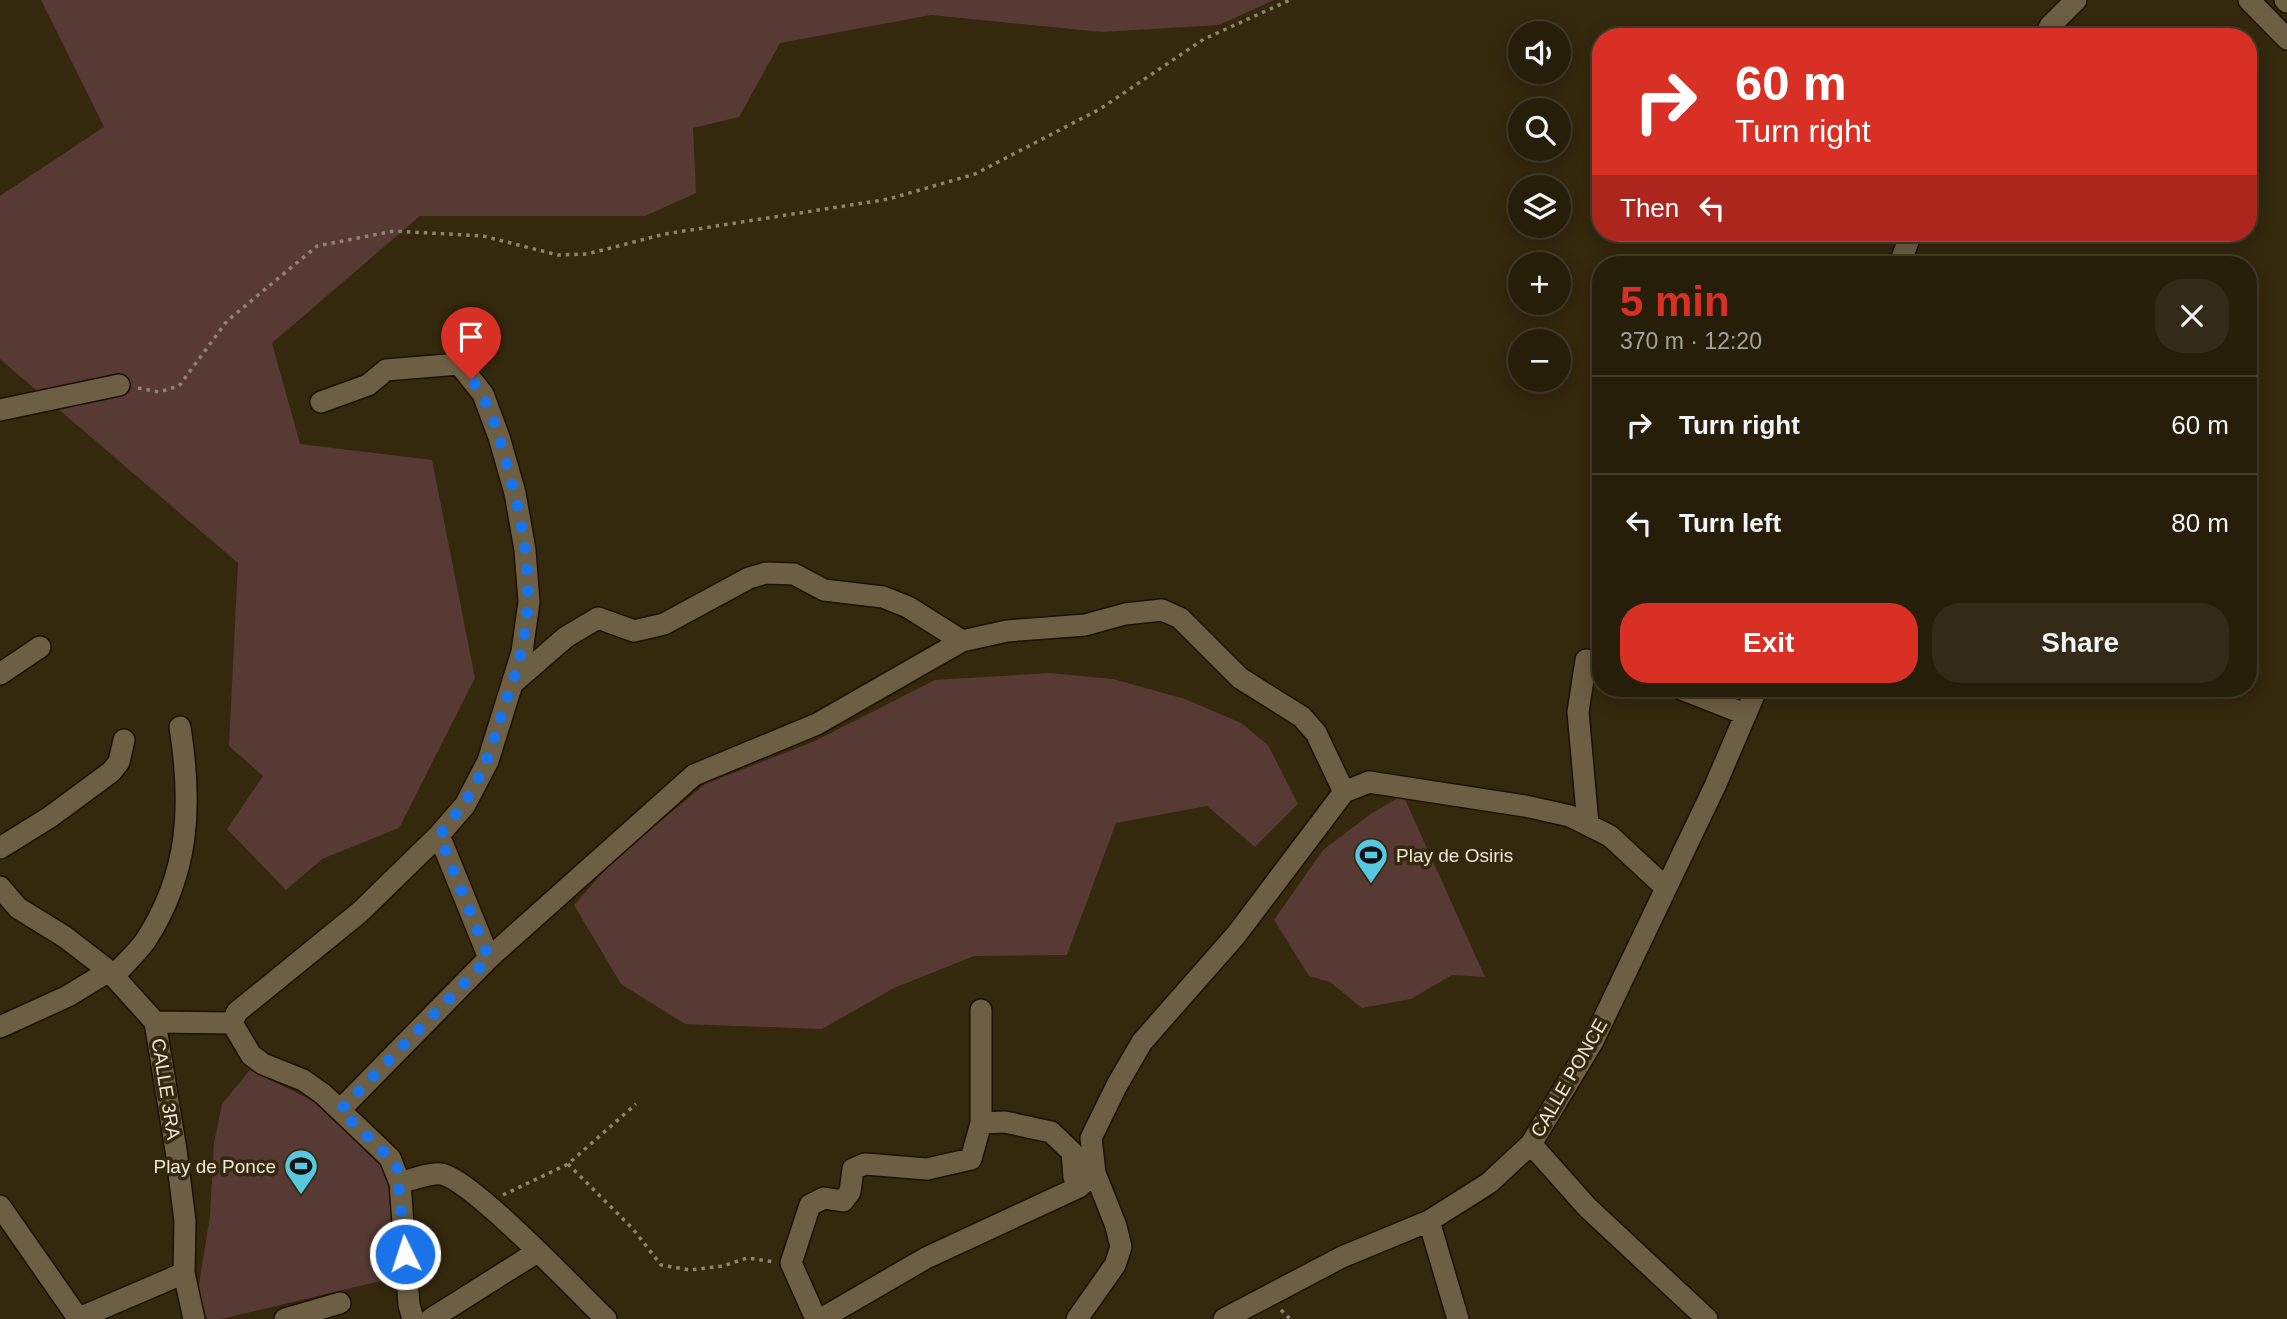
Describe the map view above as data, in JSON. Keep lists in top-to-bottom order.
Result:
{
  "streets": {
    "street": ["CALLE PONCE", "CALLE 3RA"]
  },
  "places": {
    "sports": ["Play de Osiris", "Play de Ponce"]
  },
  "page": {
    "map_buttons": ["+", "−"],
    "turn": ["60 m", "Turn right"],
    "then": "Then",
    "heading": ["5 min", "370 m · 12:20"],
    "list": [
      {
        "name": "Turn right",
        "value": "60 m"
      },
      {
        "name": "Turn left",
        "value": "80 m"
      }
    ],
    "buttons": ["Exit", "Share"]
  }
}
